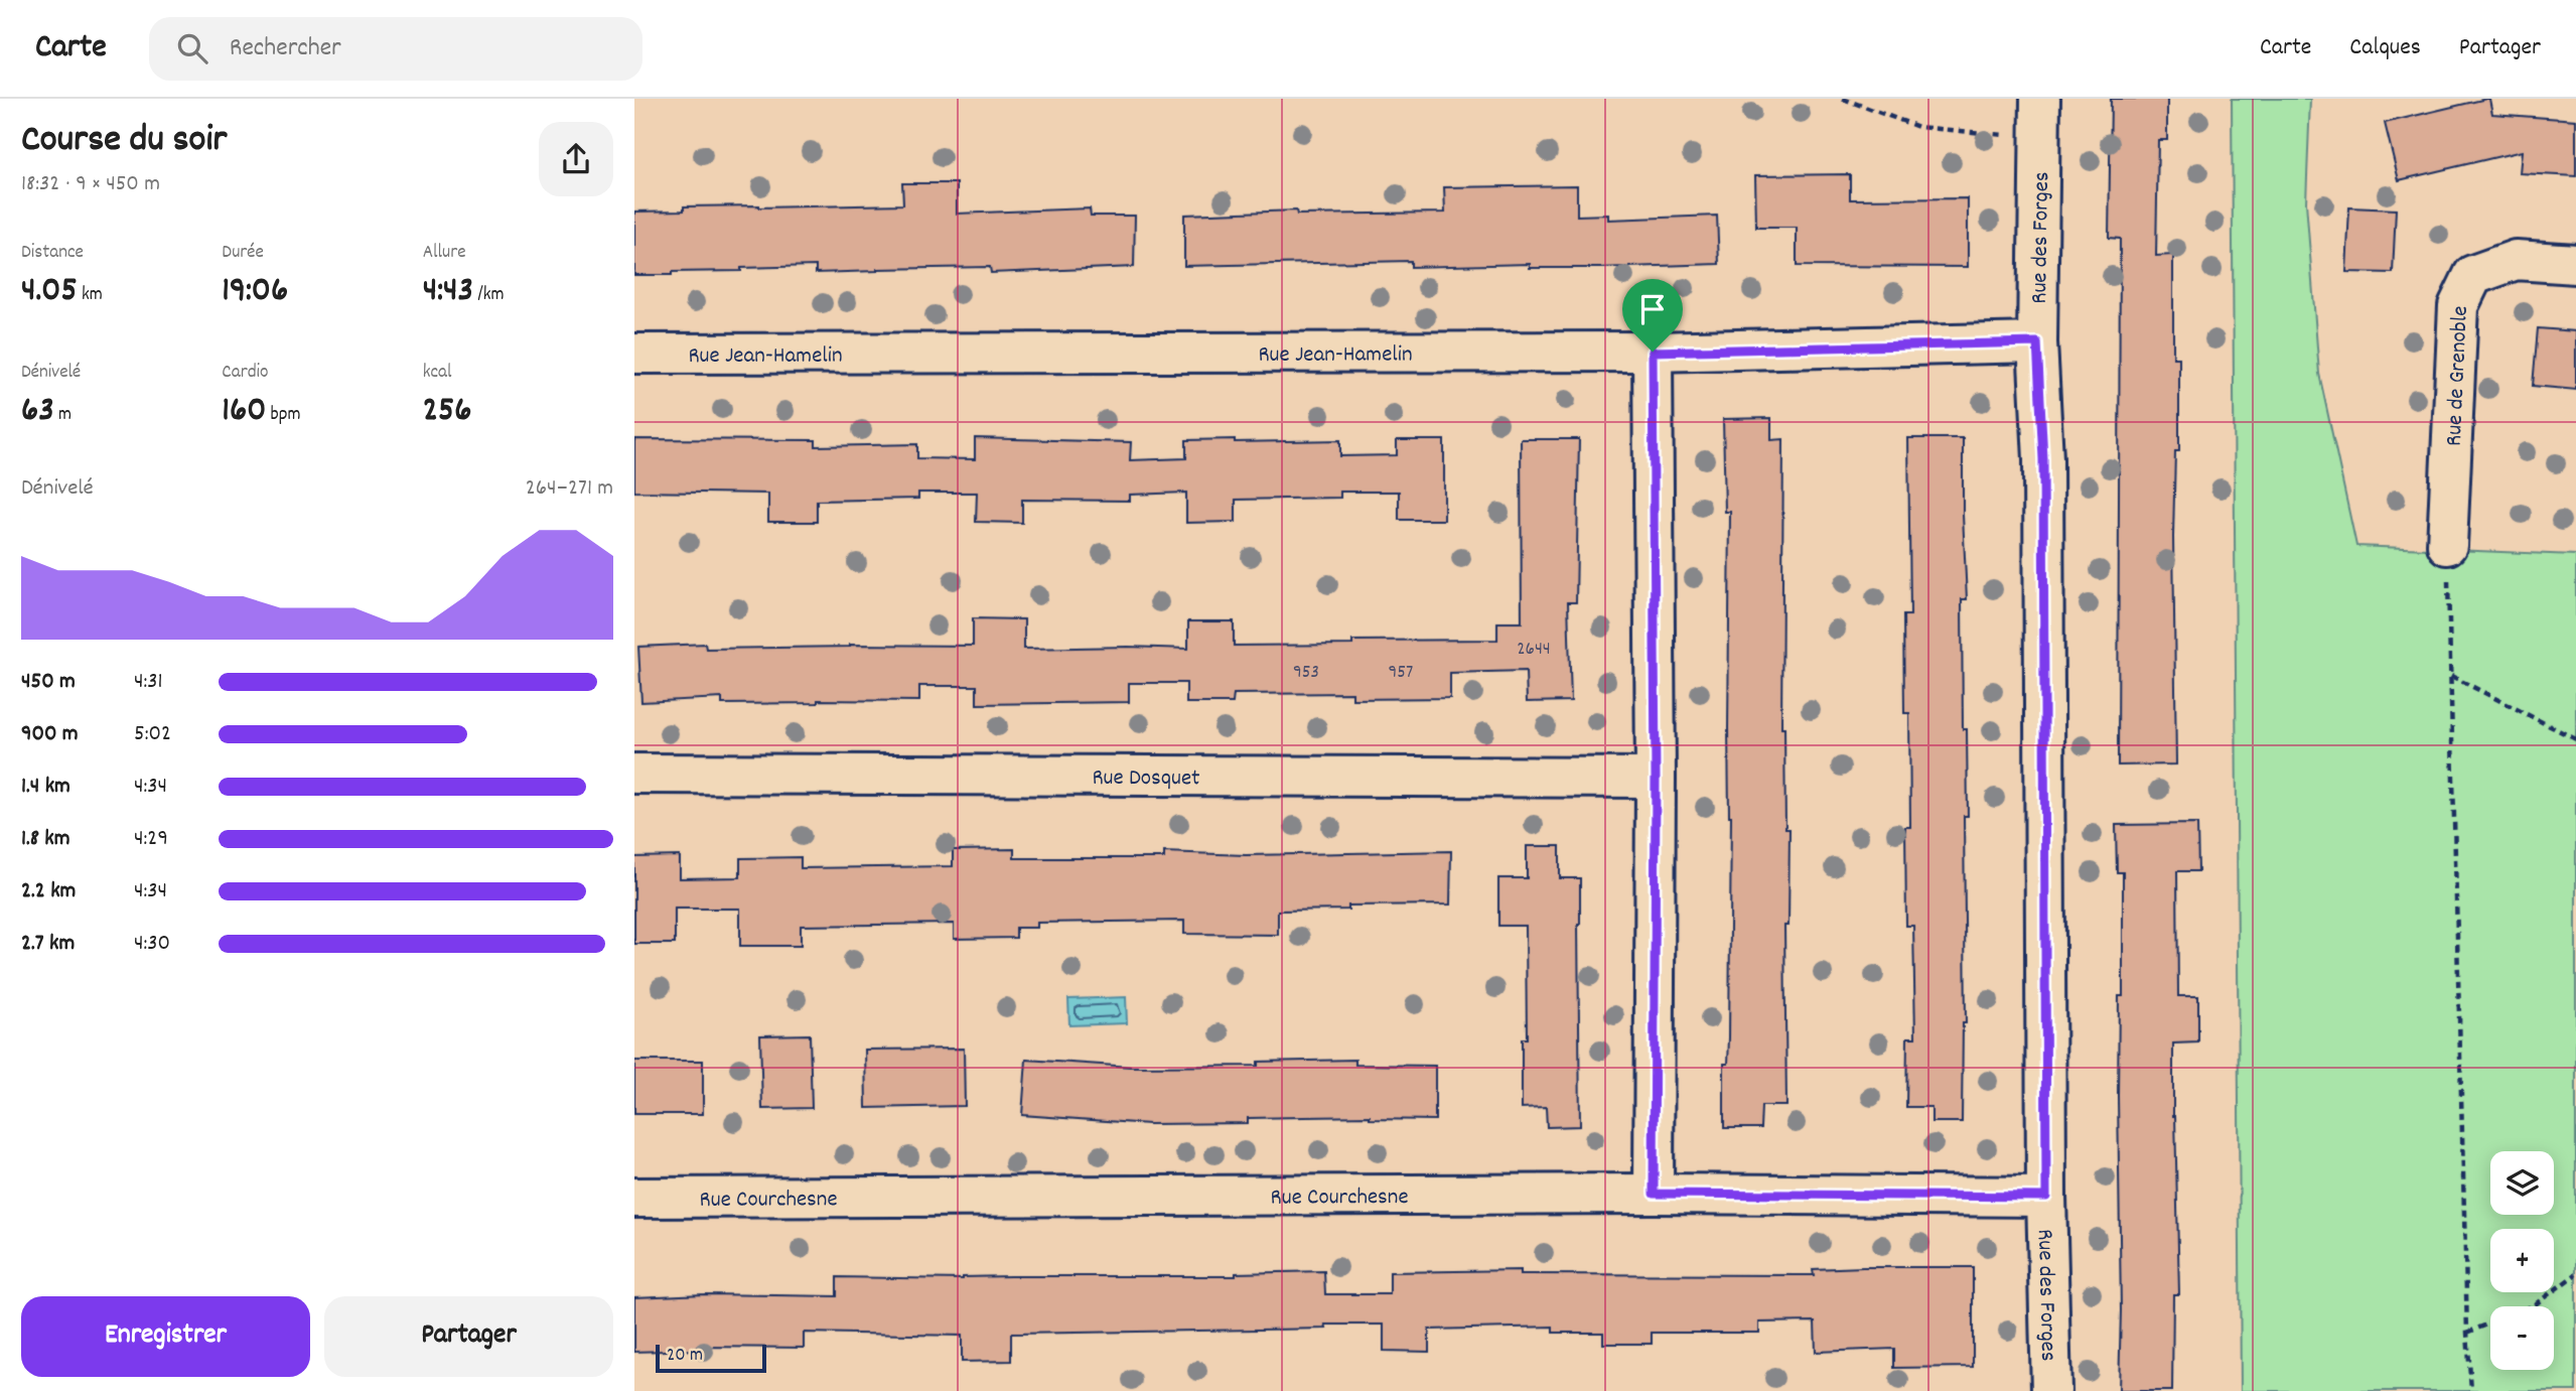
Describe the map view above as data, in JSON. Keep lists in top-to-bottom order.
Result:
{
  "streets": {
    "street": [
      "Rue des Forges",
      "Rue Jean-Hamelin",
      "Rue de Grenoble",
      "Rue Dosquet",
      "Rue Courchesne"
    ]
  },
  "crossings": [
    ["Rue des Forges", "Rue Jean-Hamelin"],
    ["Rue des Forges", "Rue Courchesne"]
  ],
  "house_numbers": ["2644", "953", "957"],
  "scale_bar": "20 m",
  "page": {
    "header": "Carte",
    "search": "Rechercher",
    "nav": ["Carte", "Calques", "Partager"],
    "heading": ["Course du soir", "18:32 · 9 × 450 m"],
    "stats": [
      ["Distance", "4.05 km"],
      ["Durée", "19:06"],
      ["Allure", "4:43 /km"],
      ["Dénivelé", "63 m"],
      ["Cardio", "160 bpm"],
      ["kcal", "256"]
    ],
    "chart": ["Dénivelé", "264–271 m"],
    "list": [
      {
        "name": "450 m",
        "note": "4:31"
      },
      {
        "name": "900 m",
        "note": "5:02"
      },
      {
        "name": "1.4 km",
        "note": "4:34"
      },
      {
        "name": "1.8 km",
        "note": "4:29"
      },
      {
        "name": "2.2 km",
        "note": "4:34"
      },
      {
        "name": "2.7 km",
        "note": "4:30"
      }
    ],
    "map_buttons": ["+", "−"],
    "buttons": ["Enregistrer", "Partager"],
    "scale": "20 m"
  }
}
